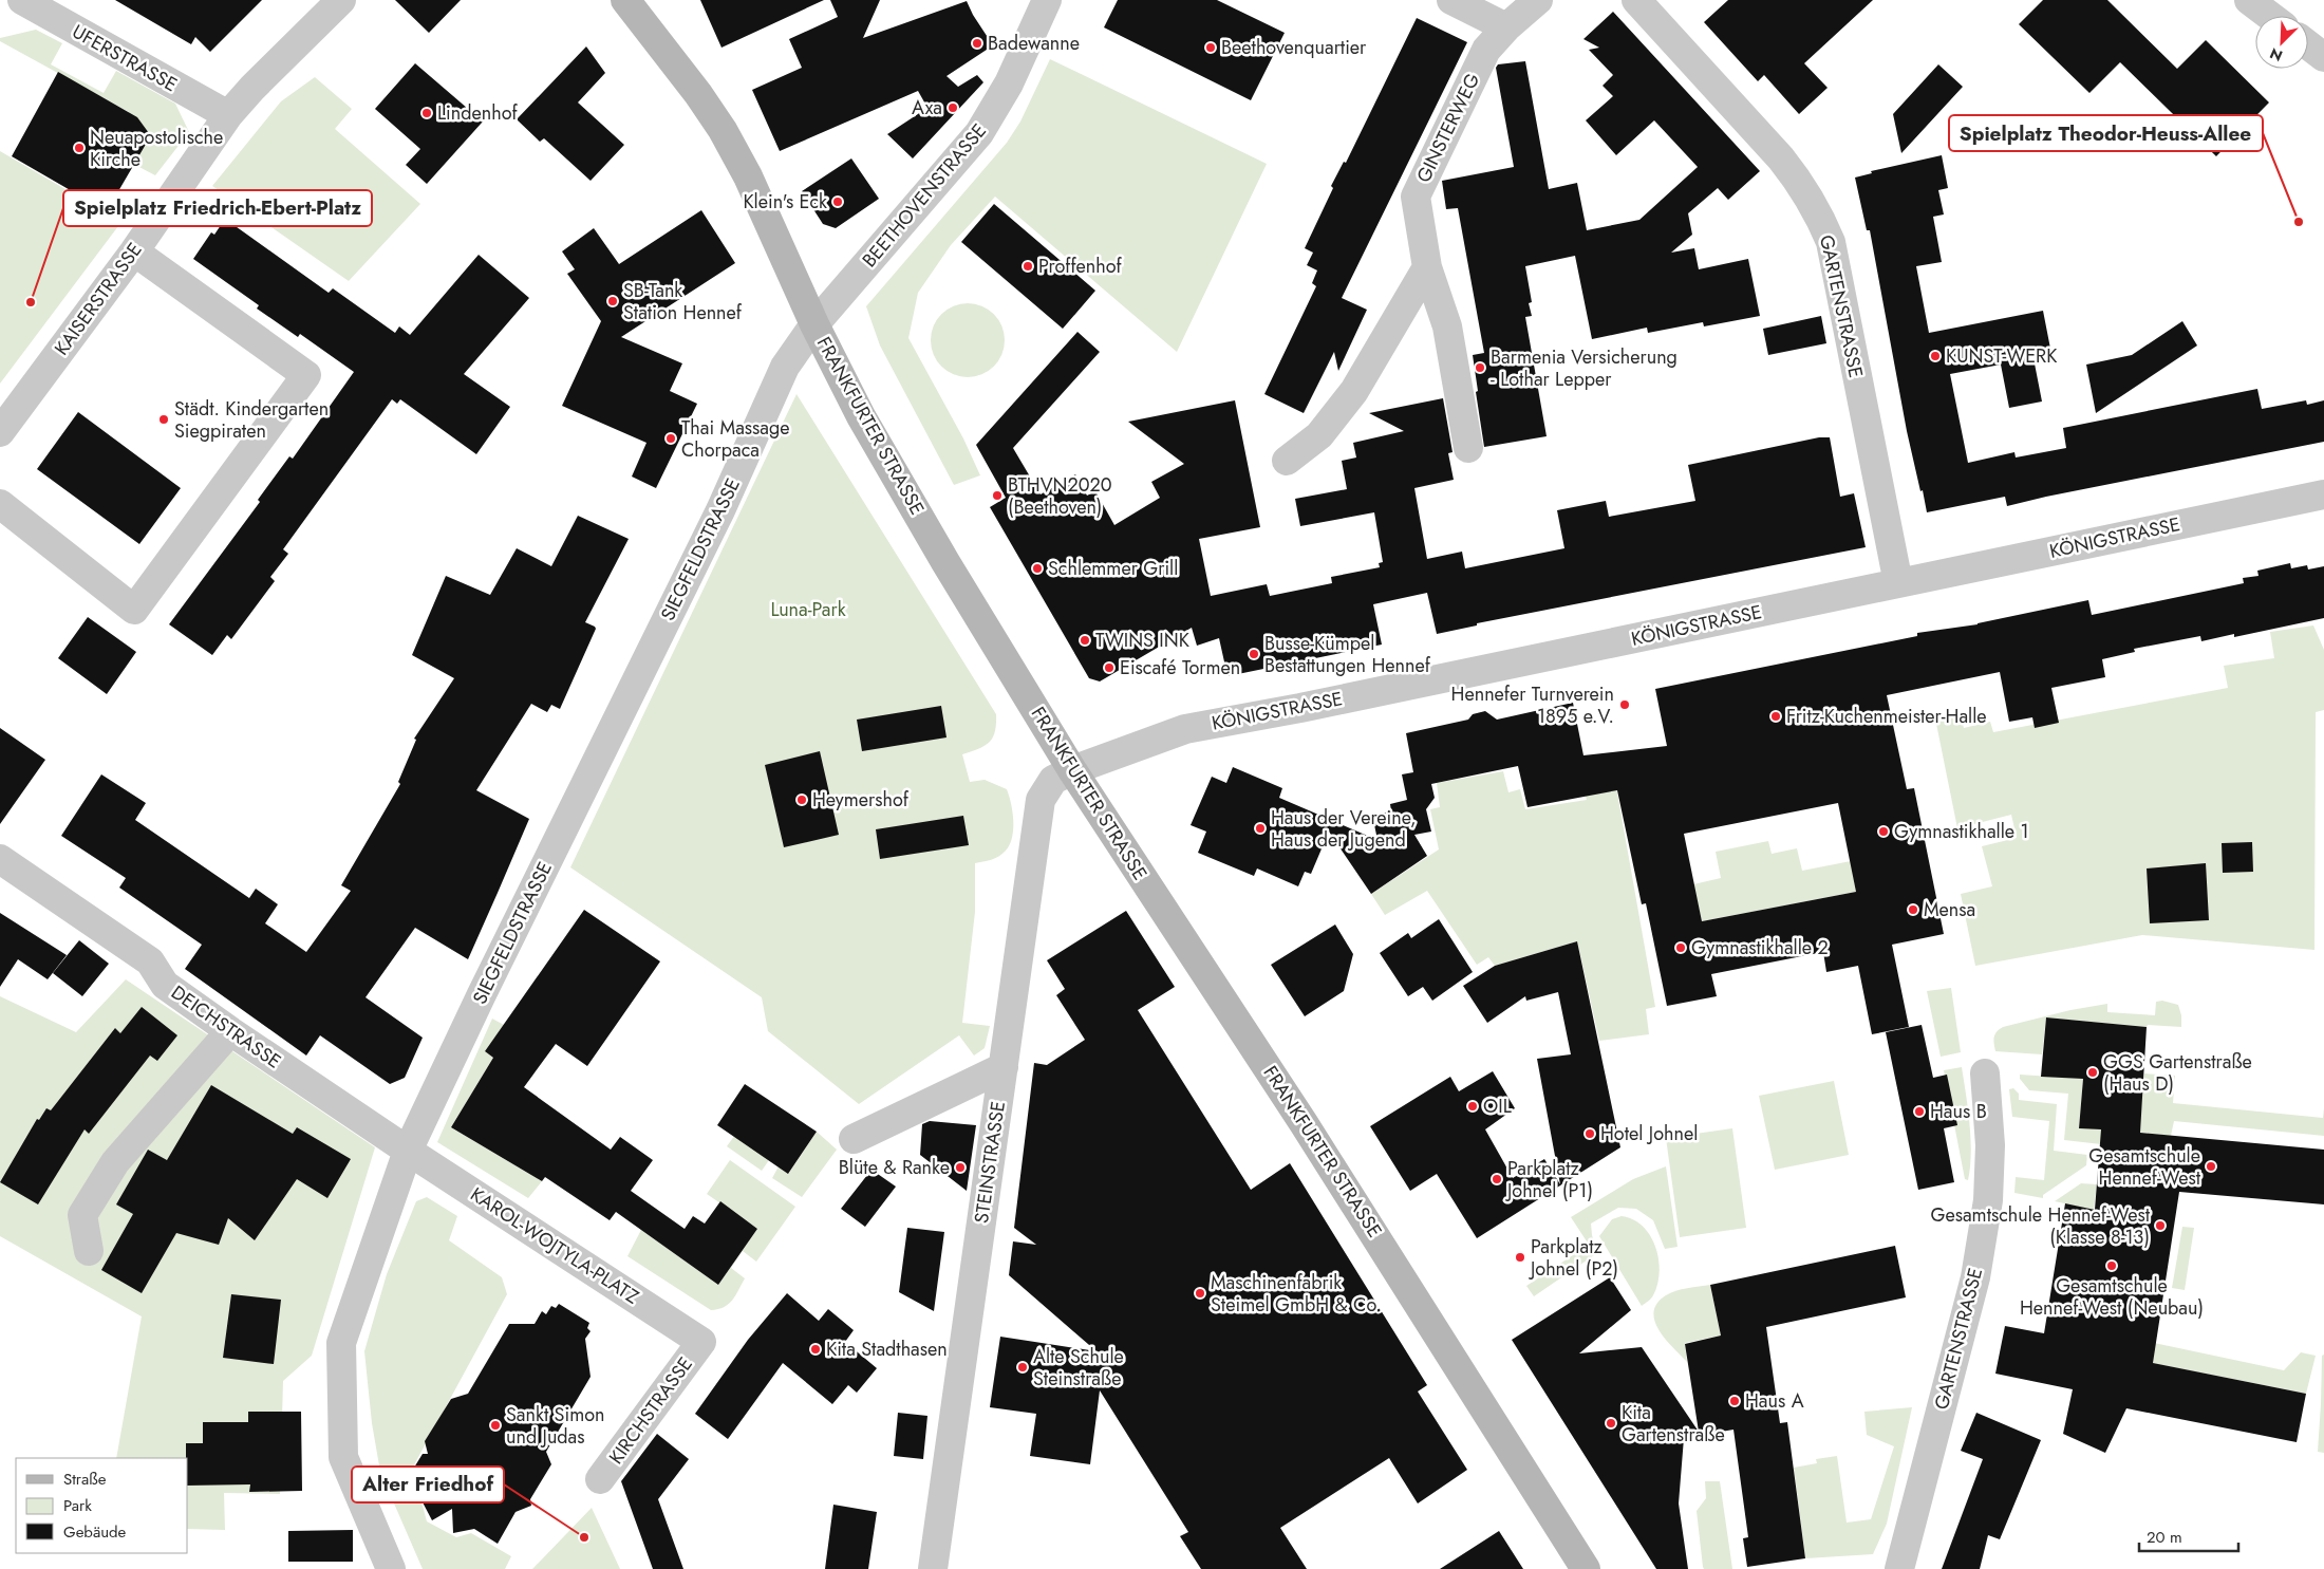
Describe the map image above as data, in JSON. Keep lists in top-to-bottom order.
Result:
{
  "streets": {
    "main road": ["FRANKFURTER STRASSE"],
    "street": [
      "UFERSTRASSE",
      "GINSTERWEG",
      "BEETHOVENSTRASSE",
      "KAISERSTRASSE",
      "GARTENSTRASSE",
      "KÖNIGSTRASSE",
      "SIEGFELDSTRASSE",
      "DEICHSTRASSE",
      "STEINSTRASSE",
      "KAROL-WOJTYLA-PLATZ",
      "KIRCHSTRASSE"
    ]
  },
  "crossings": [
    ["UFERSTRASSE", "KAISERSTRASSE"],
    ["BEETHOVENSTRASSE", "FRANKFURTER STRASSE"],
    ["BEETHOVENSTRASSE", "SIEGFELDSTRASSE"],
    ["GARTENSTRASSE", "KÖNIGSTRASSE"],
    ["FRANKFURTER STRASSE", "KÖNIGSTRASSE"],
    ["FRANKFURTER STRASSE", "SIEGFELDSTRASSE"],
    ["FRANKFURTER STRASSE", "STEINSTRASSE"],
    ["KÖNIGSTRASSE", "STEINSTRASSE"],
    ["SIEGFELDSTRASSE", "DEICHSTRASSE"],
    ["SIEGFELDSTRASSE", "KAROL-WOJTYLA-PLATZ"],
    ["DEICHSTRASSE", "KAROL-WOJTYLA-PLATZ"],
    ["KAROL-WOJTYLA-PLATZ", "KIRCHSTRASSE"]
  ],
  "parks": ["Luna-Park"],
  "places": [
    "Badewanne",
    "Beethovenquartier",
    "Axa",
    "Lindenhof",
    "Neuapostolische Kirche",
    "Klein's Eck",
    "Spielplatz Theodor-Heuss-Allee",
    "Proffenhof",
    "SB-Tank Station Hennef",
    "Spielplatz Friedrich-Ebert-Platz",
    "KUNST-WERK",
    "Barmenia Versicherung - Lothar Lepper",
    "Städt. Kindergarten Siegpiraten",
    "Thai Massage Chorpaca",
    "BTHVN2020 (Beethoven)",
    "Schlemmer Grill",
    "TWINS INK",
    "Busse-Kümpel Bestattungen Hennef",
    "Eiscafé Tormen",
    "Hennefer Turnverein 1895 e.V.",
    "Fritz-Kuchenmeister-Halle",
    "Heymershof",
    "Haus der Vereine, Haus der Jugend",
    "Gymnastikhalle 1",
    "Mensa",
    "Gymnastikhalle 2",
    "GGS Gartenstraße (Haus D)",
    "OIL",
    "Haus B",
    "Hotel Johnel",
    "Gesamtschule Hennef-West",
    "Blüte & Ranke",
    "Parkplatz Johnel (P1)",
    "Gesamtschule Hennef-West (Klasse 8-13)",
    "Parkplatz Johnel (P2)",
    "Gesamtschule Hennef-West (Neubau)",
    "Maschinenfabrik Steimel GmbH & Co.",
    "Kita Stadthasen",
    "Alte Schule Steinstraße",
    "Haus A",
    "Kita Gartenstraße",
    "Sankt Simon und Judas",
    "Alter Friedhof"
  ],
  "legend": ["Straße", "Park", "Gebäude"],
  "scale_bar": "20 m",
  "north": "bottom left"
}
